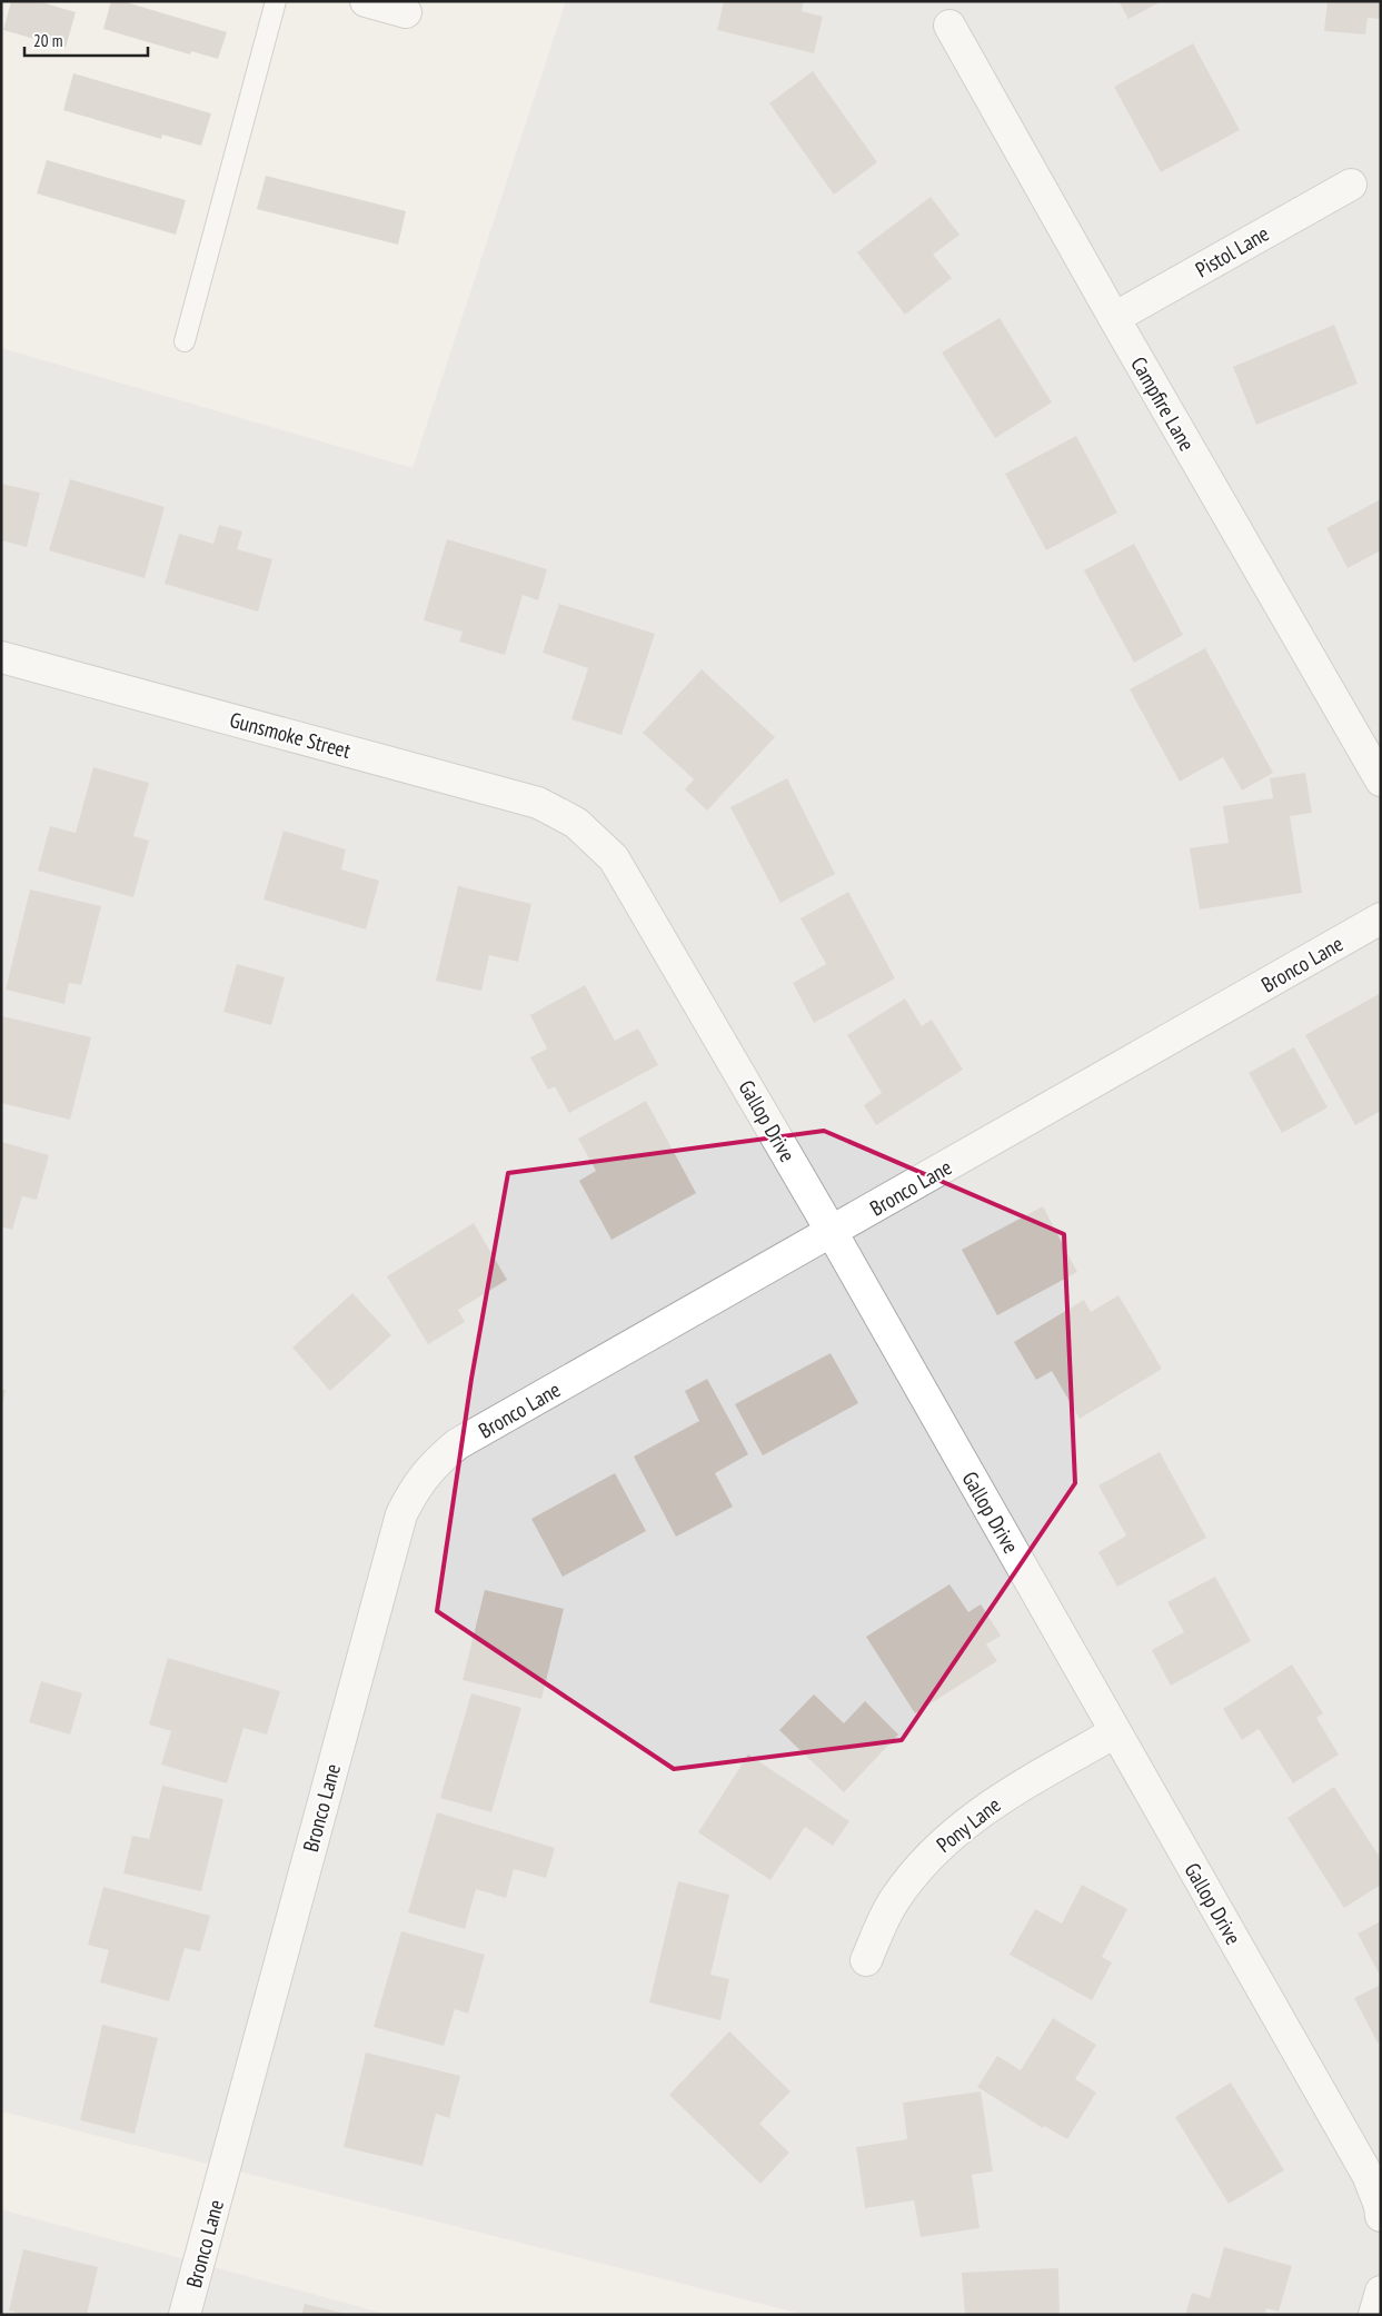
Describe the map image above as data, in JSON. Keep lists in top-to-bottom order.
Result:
{
  "streets": {
    "street": [
      "Pistol Lane",
      "Campfire Lane",
      "Gunsmoke Street",
      "Bronco Lane",
      "Gallop Drive",
      "Pony Lane"
    ]
  },
  "crossings": [
    ["Pistol Lane", "Campfire Lane"],
    ["Gunsmoke Street", "Gallop Drive"],
    ["Bronco Lane", "Gallop Drive"],
    ["Gallop Drive", "Pony Lane"]
  ],
  "scale_bar": "20 m"
}
